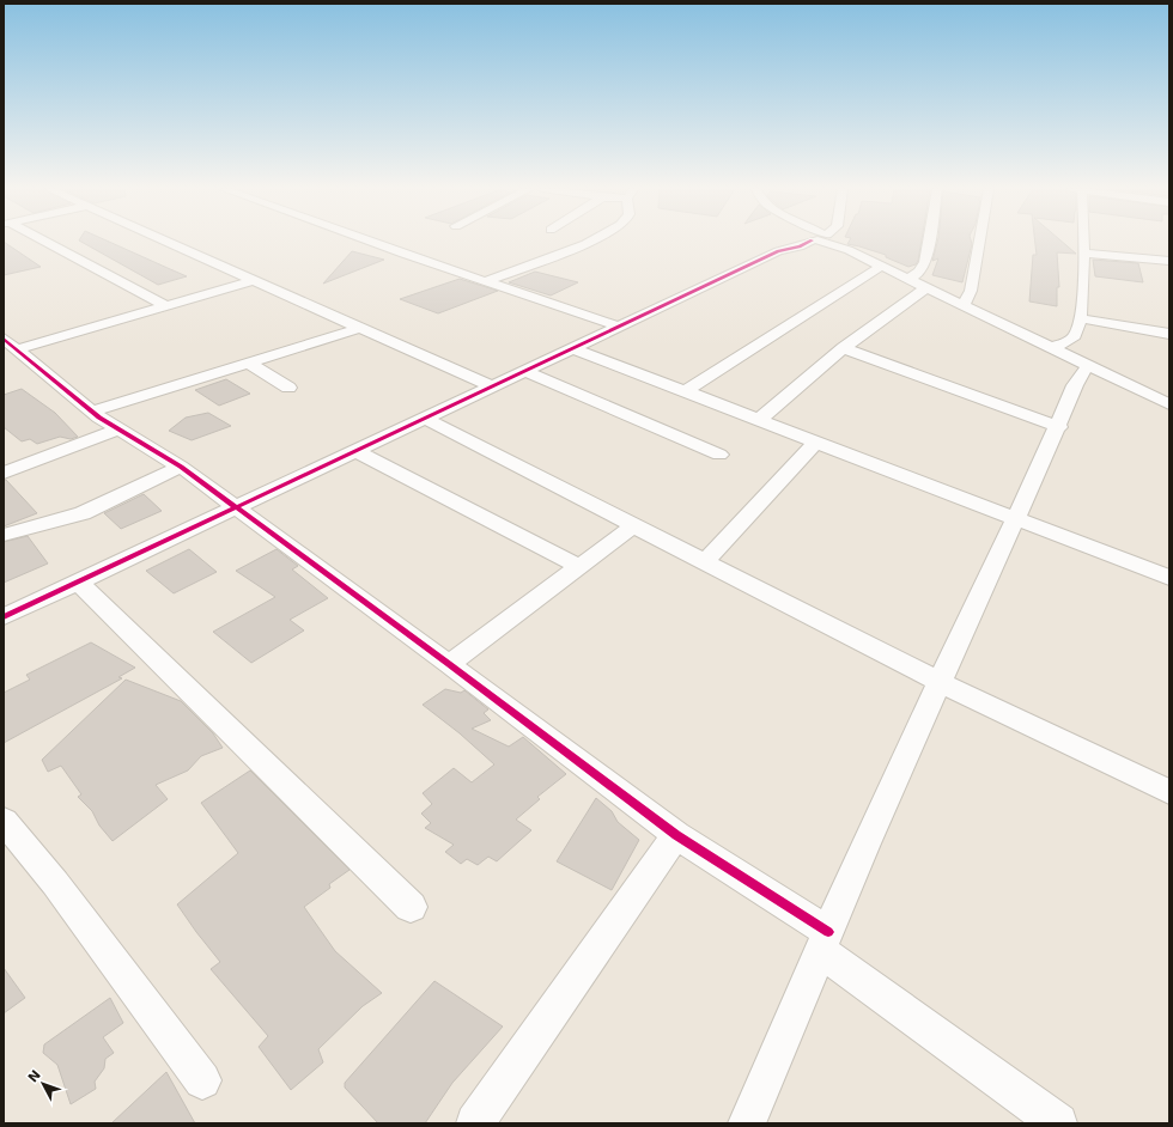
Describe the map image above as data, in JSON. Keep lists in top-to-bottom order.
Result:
{
  "north": "top left"
}
